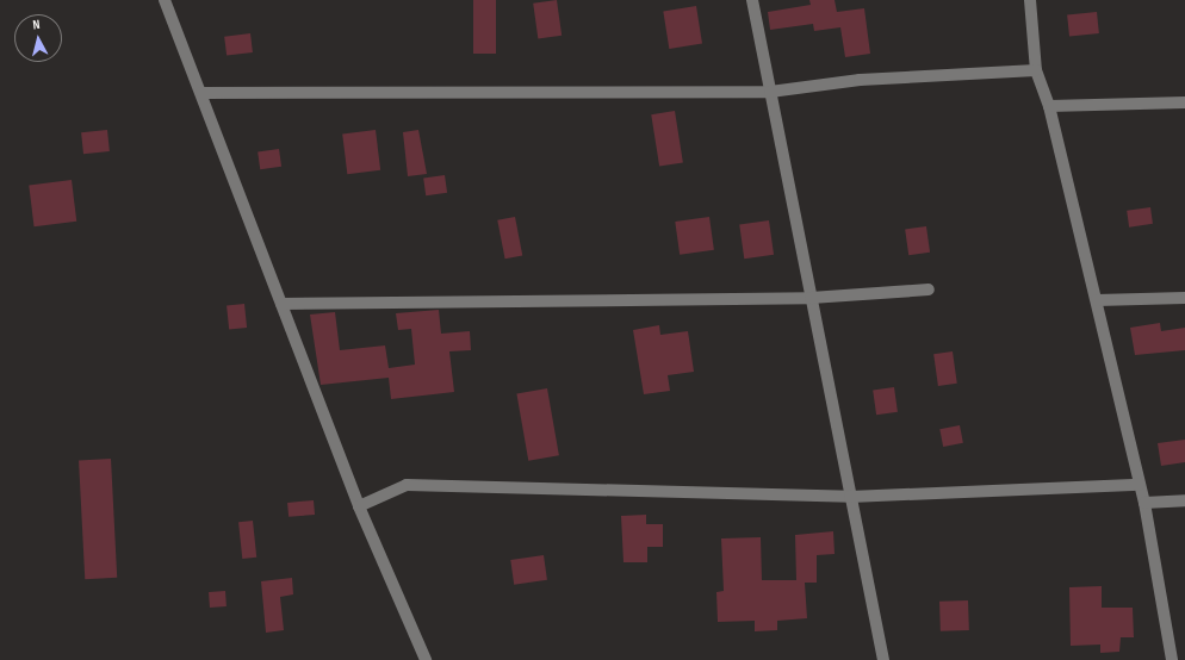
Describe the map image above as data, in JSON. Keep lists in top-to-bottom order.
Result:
{
  "north": "top"
}
